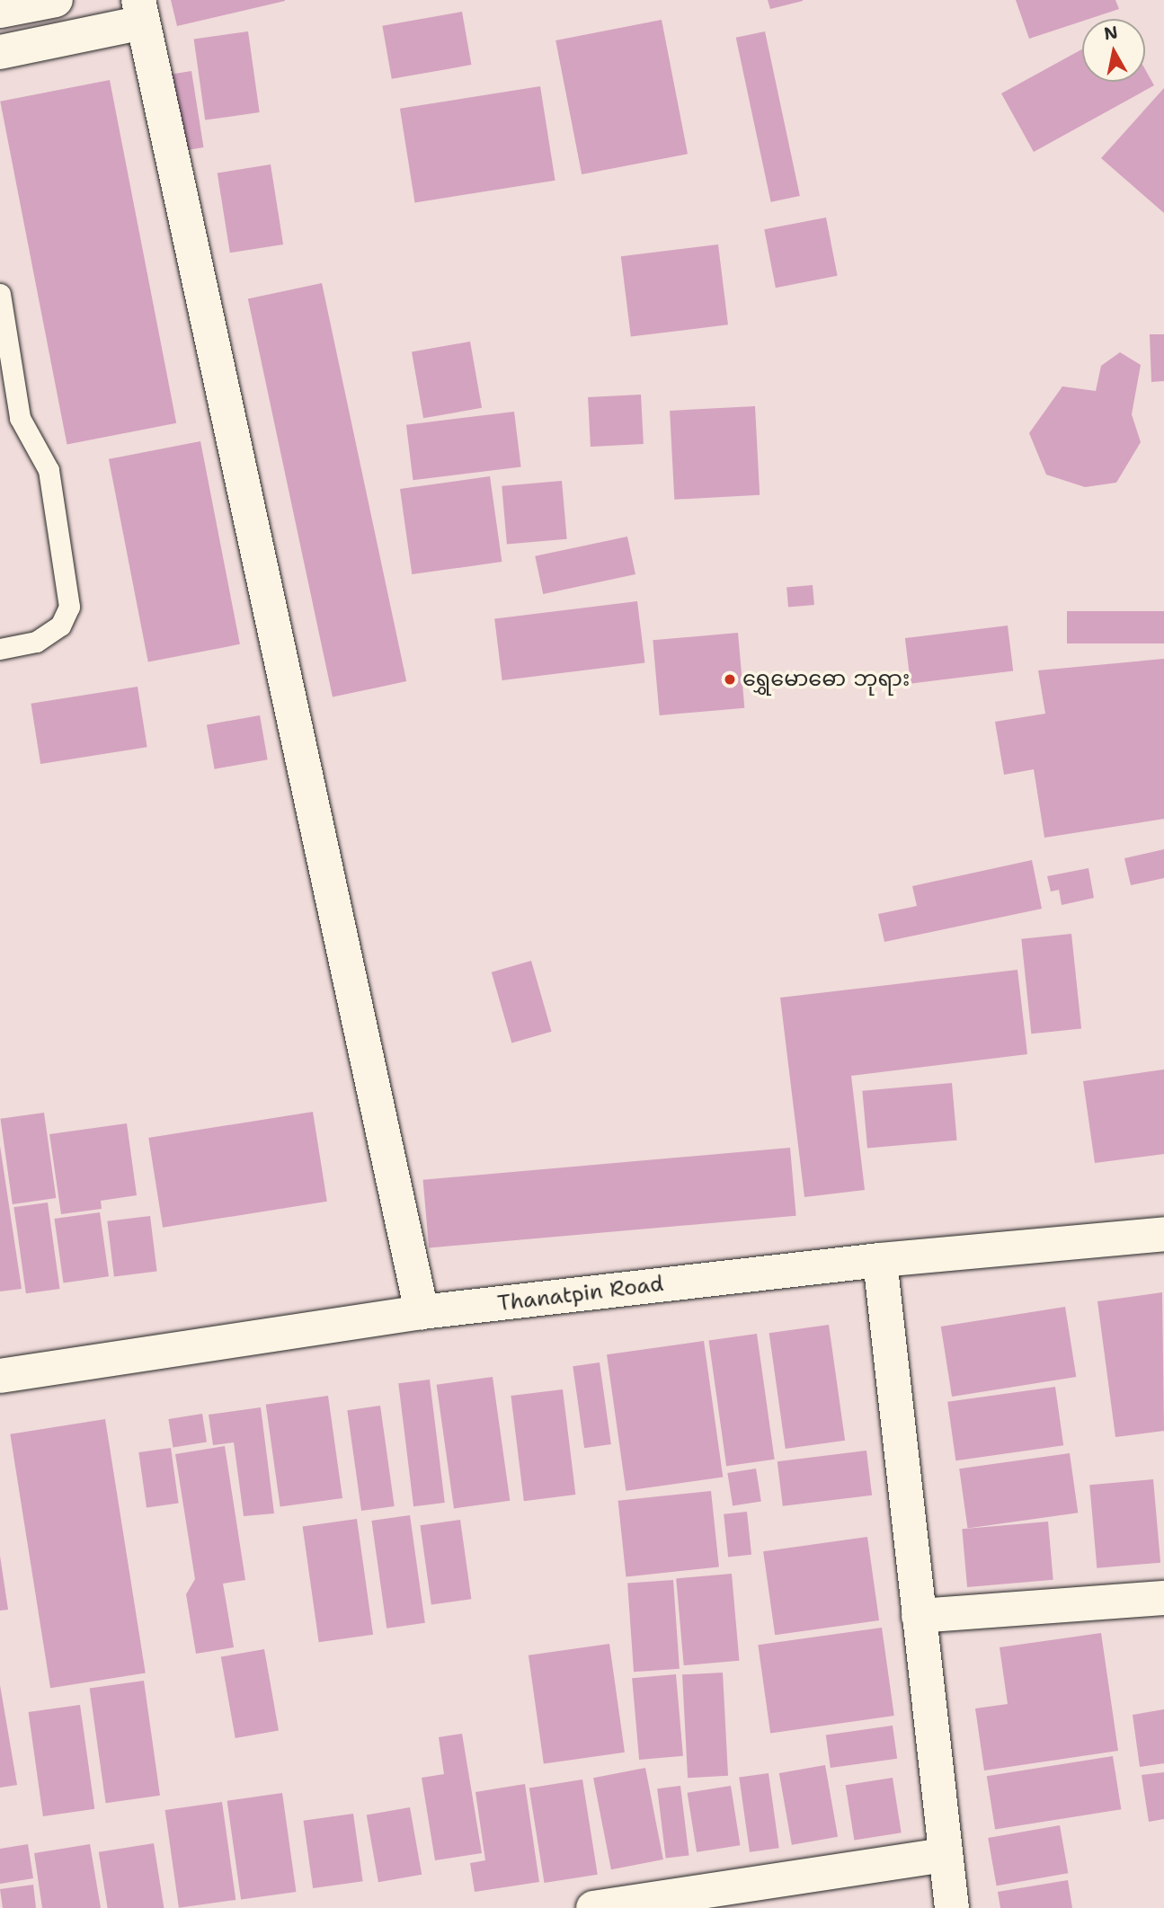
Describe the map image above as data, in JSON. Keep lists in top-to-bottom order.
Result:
{
  "streets": {
    "street": ["Thanatpin Road"]
  },
  "places": ["ရွှေမောဓော ဘုရား"],
  "north": "top"
}
